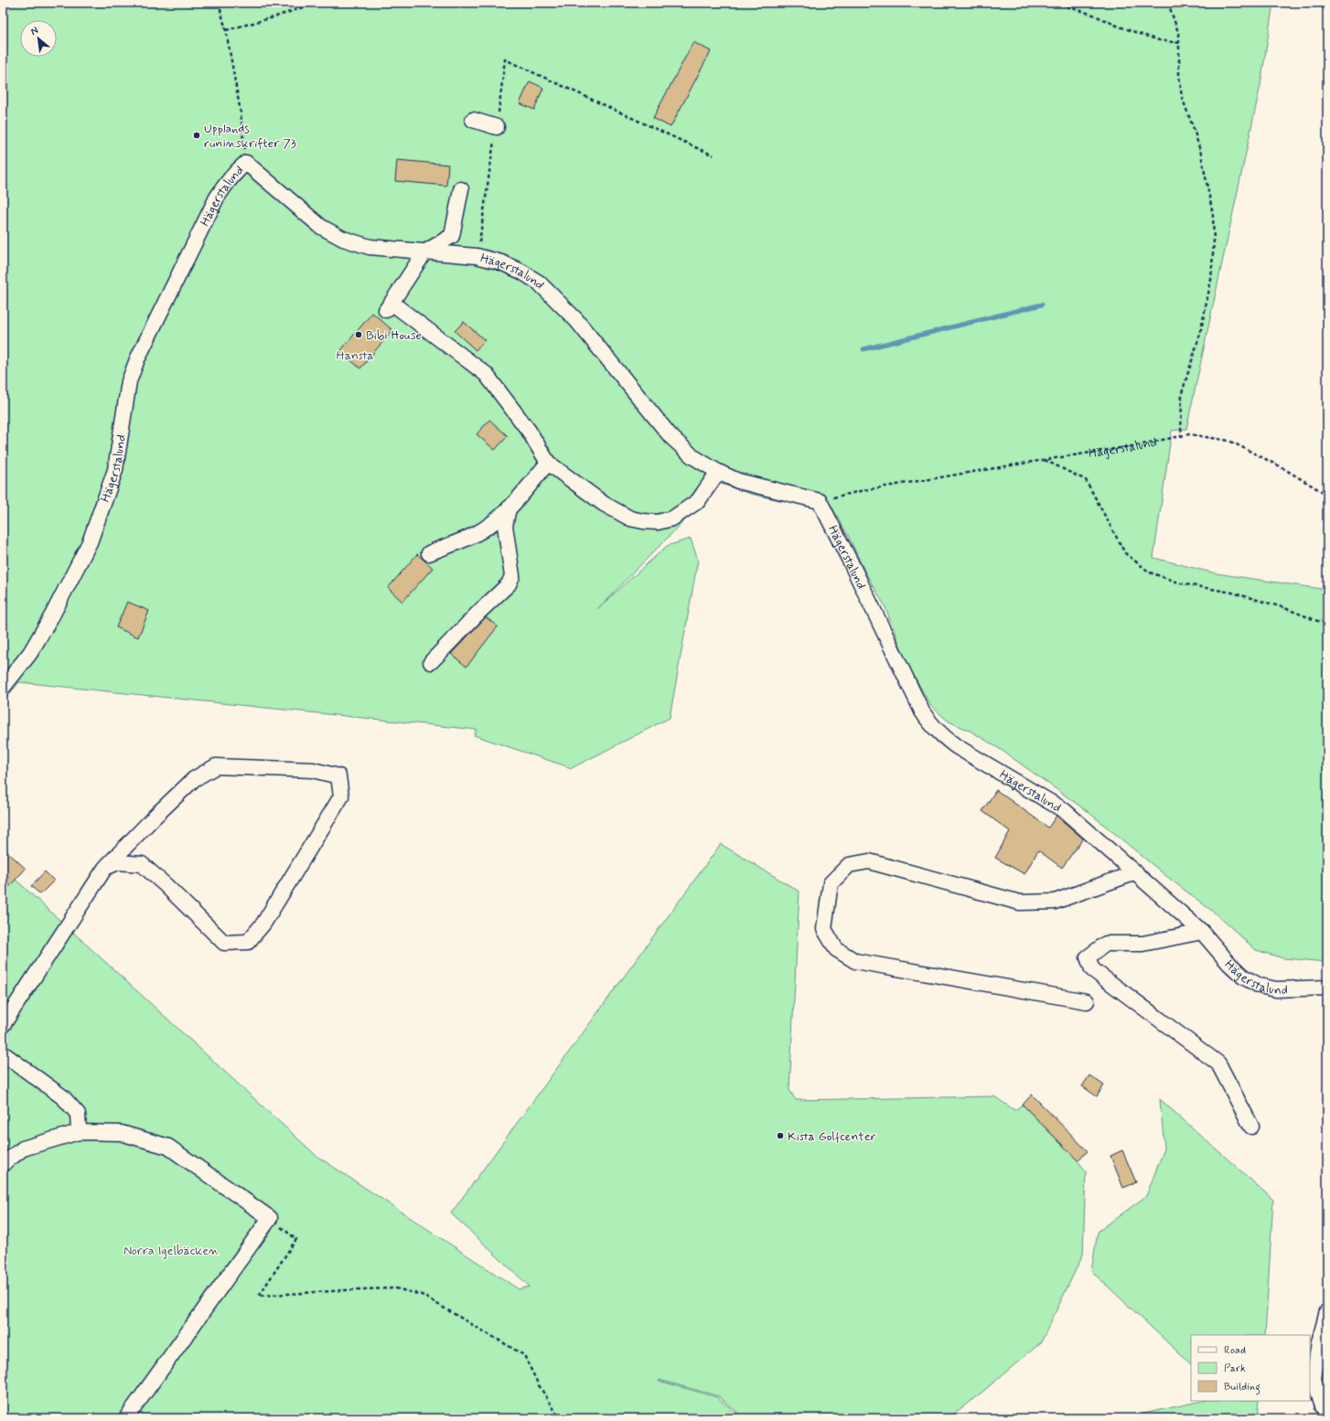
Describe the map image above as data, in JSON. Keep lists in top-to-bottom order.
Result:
{
  "streets": {
    "street": ["Hägerstalund"]
  },
  "parks": ["Hansta", "Norra Igelbäcken"],
  "places": ["Upplands runinskrifter 73", "Bibi House", "Kista Golfcenter"],
  "legend": ["Road", "Park", "Building"],
  "north": "top left"
}
